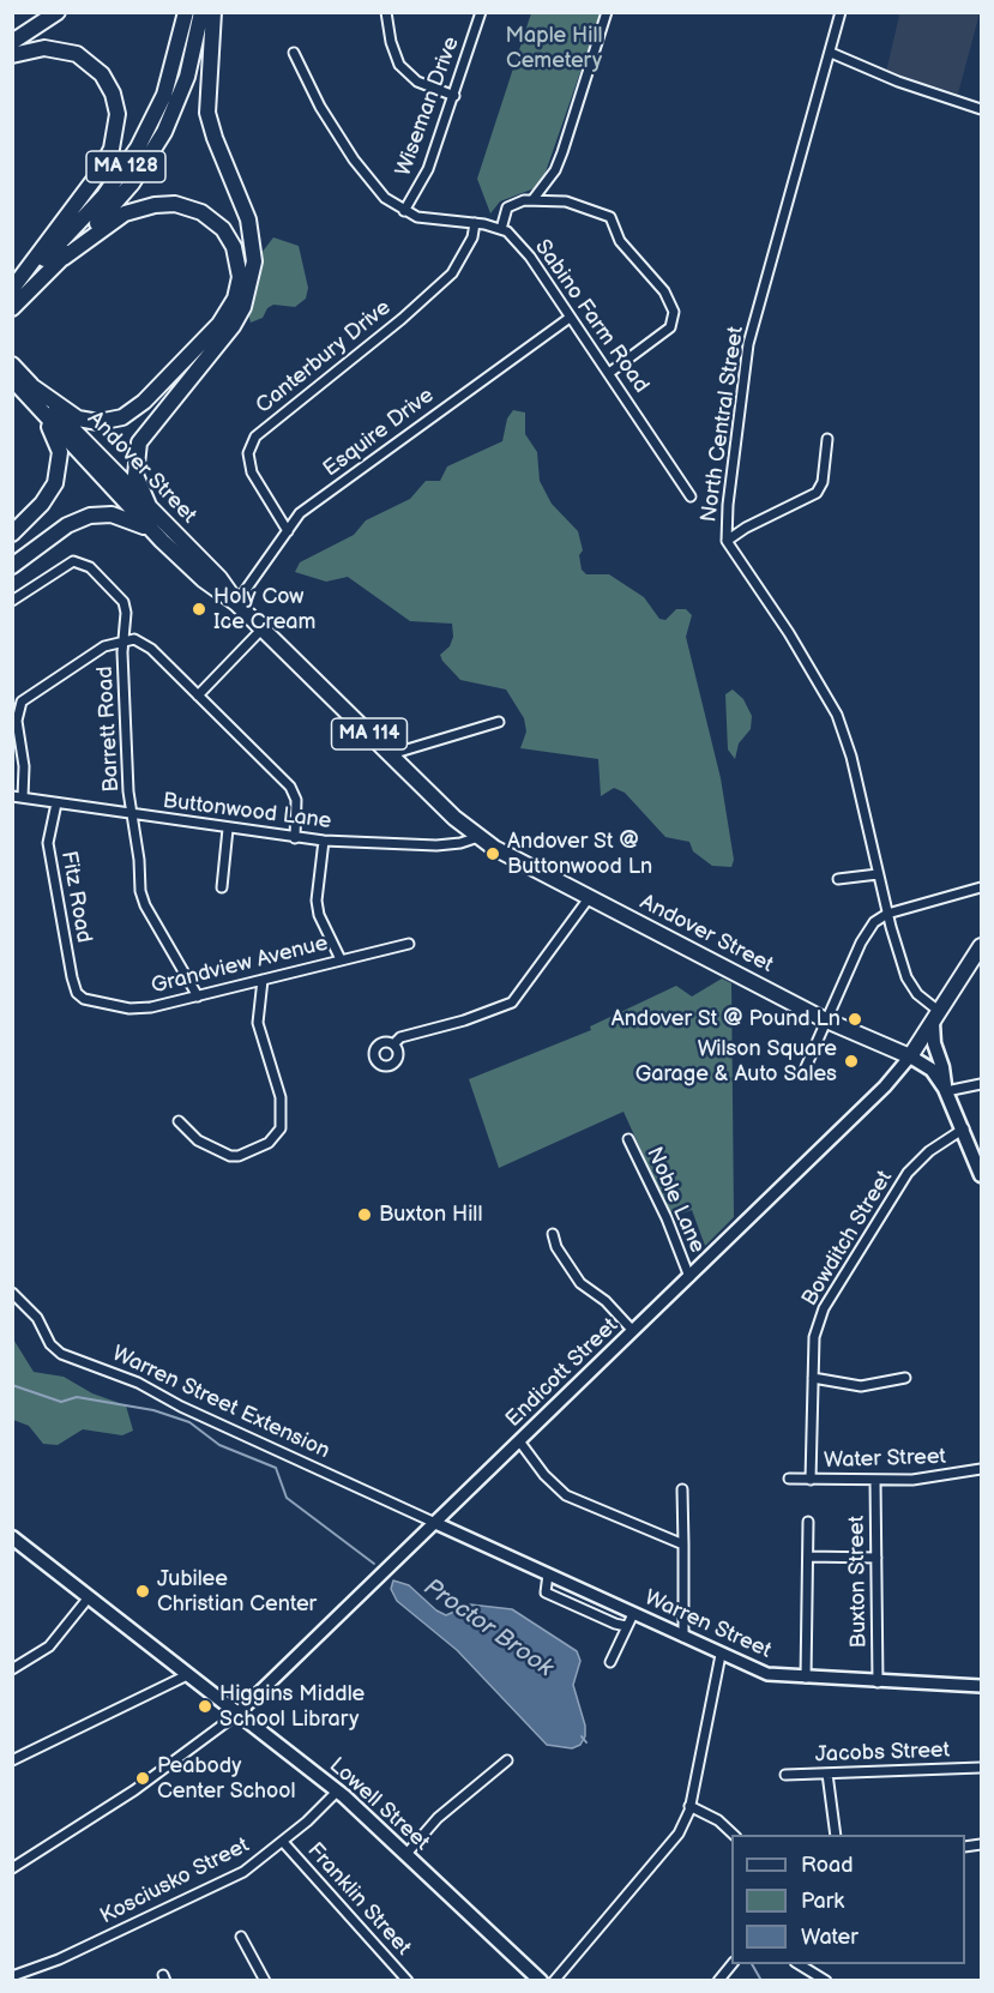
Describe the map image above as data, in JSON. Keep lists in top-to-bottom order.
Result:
{
  "streets": {
    "highway": ["MA 128", "Andover Street", "MA 114"],
    "main road": ["Lowell Street"],
    "street": [
      "Wiseman Drive",
      "Sabino Farm Road",
      "Canterbury Drive",
      "North Central Street",
      "Esquire Drive",
      "Barrett Road",
      "Buttonwood Lane",
      "Fitz Road",
      "Grandview Avenue",
      "Noble Lane",
      "Bowditch Street",
      "Endicott Street",
      "Warren Street Extension",
      "Water Street",
      "Buxton Street",
      "Warren Street",
      "Jacobs Street",
      "Kosciusko Street",
      "Franklin Street"
    ]
  },
  "crossings": [
    ["Sabino Farm Road", "Esquire Drive"],
    ["Canterbury Drive", "Esquire Drive"],
    ["Esquire Drive", "Andover Street"],
    ["Andover Street", "Buttonwood Lane"],
    ["Andover Street", "Endicott Street"],
    ["Barrett Road", "Buttonwood Lane"],
    ["Barrett Road", "Grandview Avenue"],
    ["Buttonwood Lane", "Fitz Road"],
    ["Fitz Road", "Grandview Avenue"],
    ["Noble Lane", "Endicott Street"],
    ["Bowditch Street", "Water Street"],
    ["Endicott Street", "Warren Street Extension"],
    ["Endicott Street", "Warren Street"],
    ["Endicott Street", "Lowell Street"],
    ["Warren Street Extension", "Warren Street"],
    ["Water Street", "Buxton Street"],
    ["Buxton Street", "Warren Street"],
    ["Lowell Street", "Kosciusko Street"],
    ["Kosciusko Street", "Franklin Street"]
  ],
  "water": ["Proctor Brook"],
  "parks": ["Maple Hill Cemetery"],
  "places": [
    "Holy Cow Ice Cream",
    "Andover St @ Buttonwood Ln",
    "Andover St @ Pound Ln",
    "Wilson Square Garage & Auto Sales",
    "Buxton Hill",
    "Jubilee Christian Center",
    "Higgins Middle School Library",
    "Peabody Center School"
  ],
  "legend": ["Road", "Park", "Water"]
}
